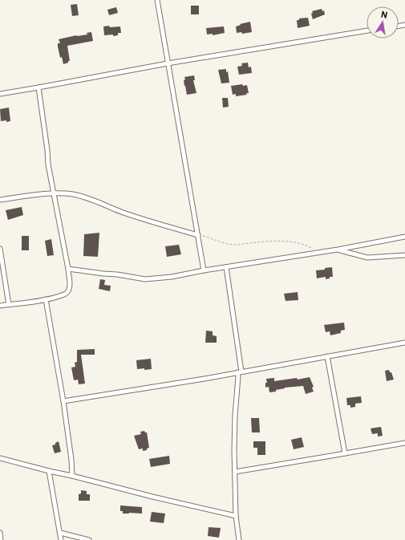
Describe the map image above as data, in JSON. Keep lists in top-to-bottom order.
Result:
{
  "north": "top"
}
